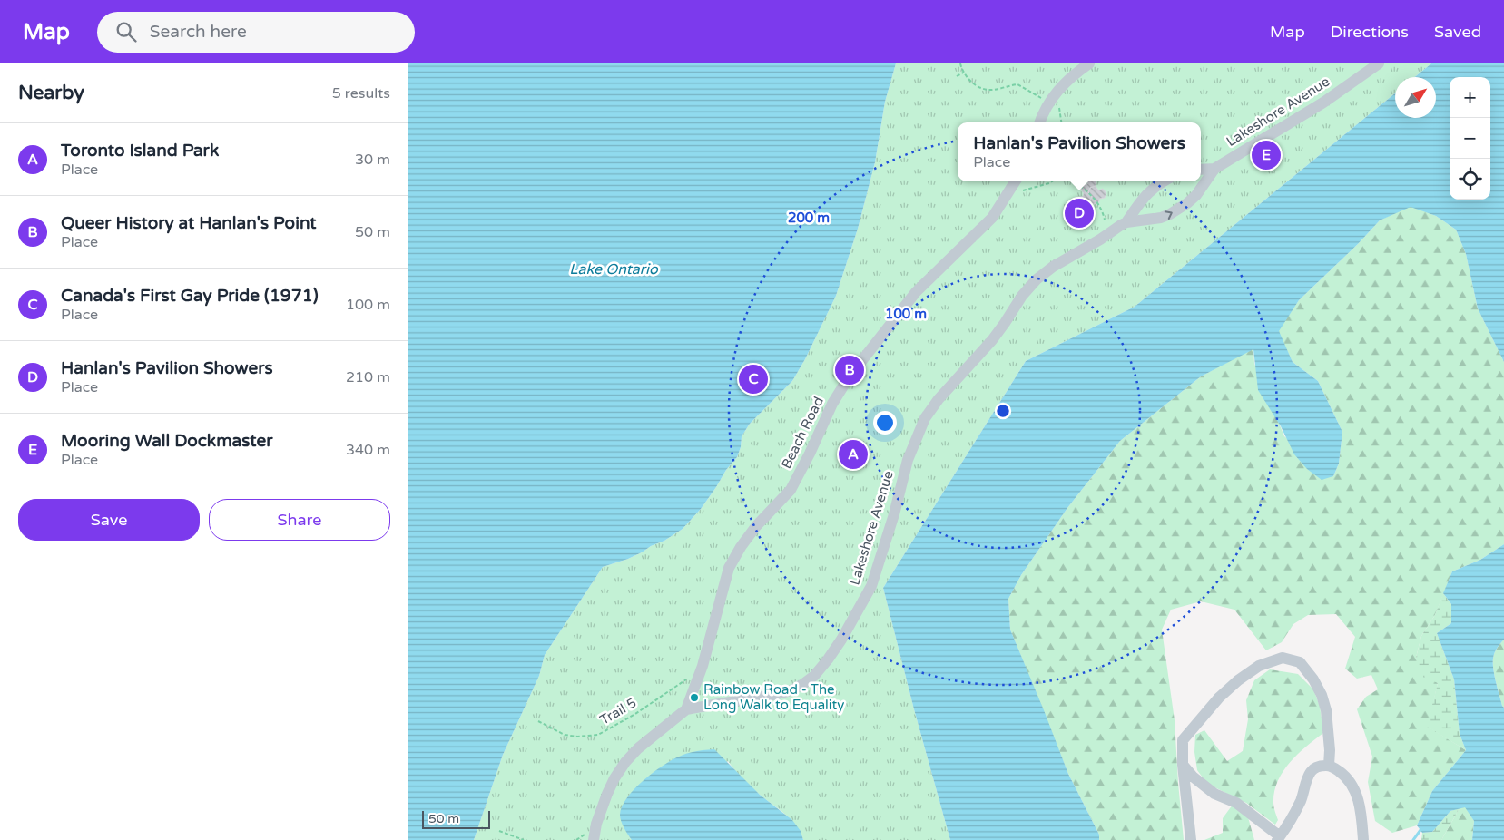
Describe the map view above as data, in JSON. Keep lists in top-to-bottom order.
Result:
{
  "streets": {
    "lane": ["Lakeshore Avenue", "Beach Road"],
    "path": ["Trail 5"]
  },
  "crossings": [
    ["Lakeshore Avenue", "Beach Road"],
    ["Beach Road", "Trail 5"]
  ],
  "water": ["Lake Ontario"],
  "places": ["Rainbow Road - The Long Walk to Equality"],
  "scale_bar": "50 m",
  "north": "top right",
  "page": {
    "header": "Map",
    "search": "Search here",
    "nav": ["Map", "Directions", "Saved"],
    "heading": ["Nearby", "5 results"],
    "map_buttons": ["+", "−"],
    "list": [
      {
        "mark": "A",
        "name": "Toronto Island Park",
        "note": "Place",
        "value": "30 m"
      },
      {
        "mark": "B",
        "name": "Queer History at Hanlan's Point",
        "note": "Place",
        "value": "50 m"
      },
      {
        "mark": "C",
        "name": "Canada's First Gay Pride (1971)",
        "note": "Place",
        "value": "100 m"
      },
      {
        "mark": "D",
        "name": "Hanlan's Pavilion Showers",
        "note": "Place",
        "value": "210 m"
      },
      {
        "mark": "E",
        "name": "Mooring Wall Dockmaster",
        "note": "Place",
        "value": "340 m"
      }
    ],
    "popup": ["Hanlan's Pavilion Showers", "Place"],
    "pins": [
      "E",
      "D",
      "B",
      "C",
      "A"
    ],
    "buttons": ["Save", "Share"],
    "scale": "50 m"
  },
  "rings": ["200 m", "100 m"]
}
